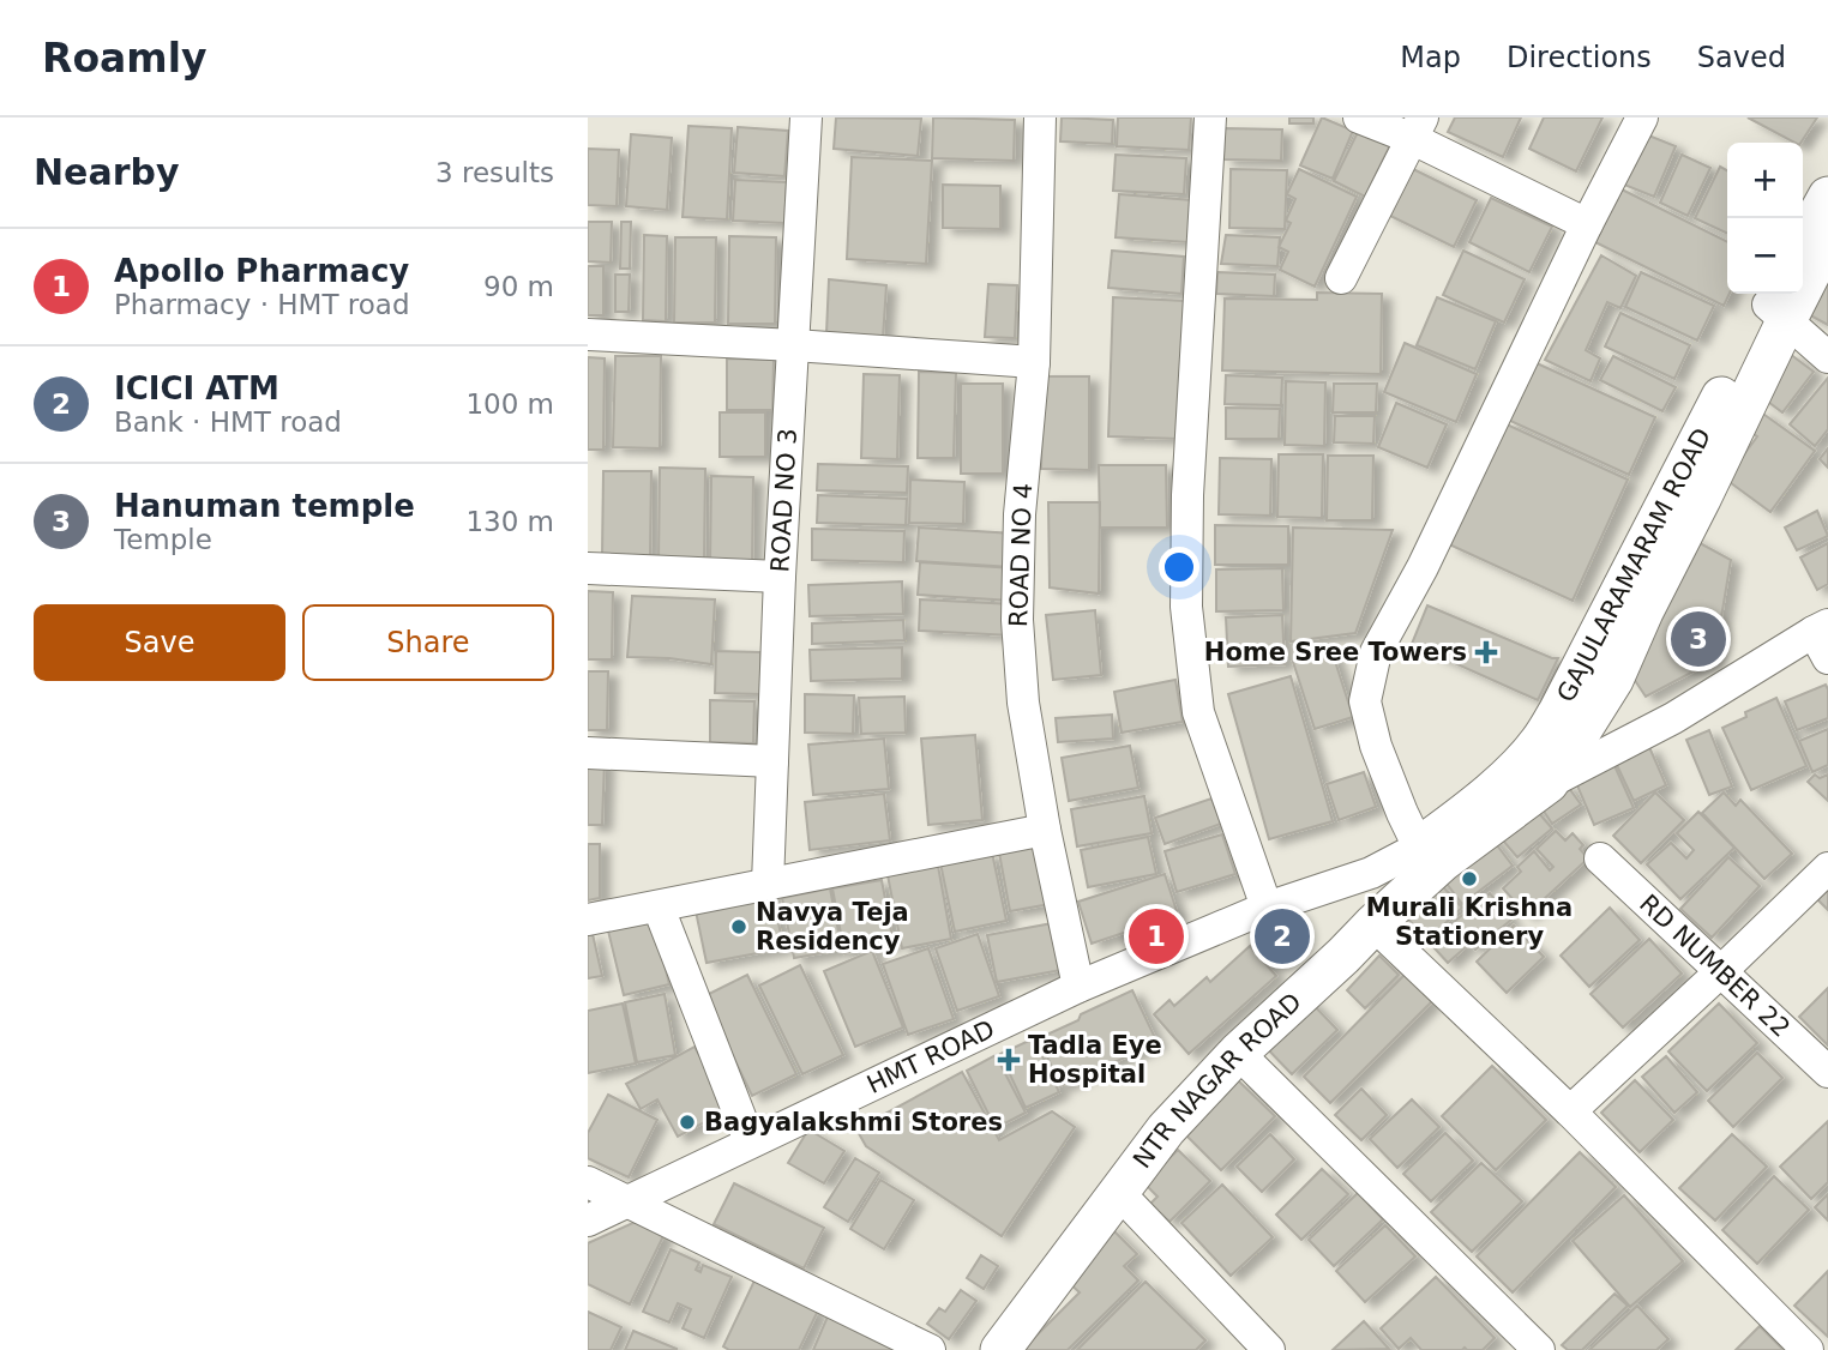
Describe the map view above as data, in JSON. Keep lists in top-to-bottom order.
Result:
{
  "streets": {
    "main road": ["GAJULARAMARAM ROAD", "NTR NAGAR ROAD"],
    "street": [
      "ROAD NO 3",
      "ROAD NO 4",
      "RD NUMBER 22",
      "HMT ROAD"
    ]
  },
  "crossings": [
    ["ROAD NO 4", "HMT ROAD"],
    ["GAJULARAMARAM ROAD", "HMT ROAD"],
    ["GAJULARAMARAM ROAD", "NTR NAGAR ROAD"],
    ["HMT ROAD", "NTR NAGAR ROAD"]
  ],
  "places": {
    "health": ["Home Sree Towers", "Tadla Eye Hospital"],
    "other": ["Murali Krishna Stationery", "Navya Teja Residency", "Bagyalakshmi Stores"]
  },
  "page": {
    "header": "Roamly",
    "nav": ["Map", "Directions", "Saved"],
    "heading": ["Nearby", "3 results"],
    "map_buttons": ["+", "−"],
    "list": [
      {
        "mark": "1",
        "name": "Apollo Pharmacy",
        "note": "Pharmacy · HMT road",
        "value": "90 m"
      },
      {
        "mark": "2",
        "name": "ICICI ATM",
        "note": "Bank · HMT road",
        "value": "100 m"
      },
      {
        "mark": "3",
        "name": "Hanuman temple",
        "note": "Temple",
        "value": "130 m"
      }
    ],
    "buttons": ["Save", "Share"],
    "pins": ["3", "1", "2"]
  }
}
